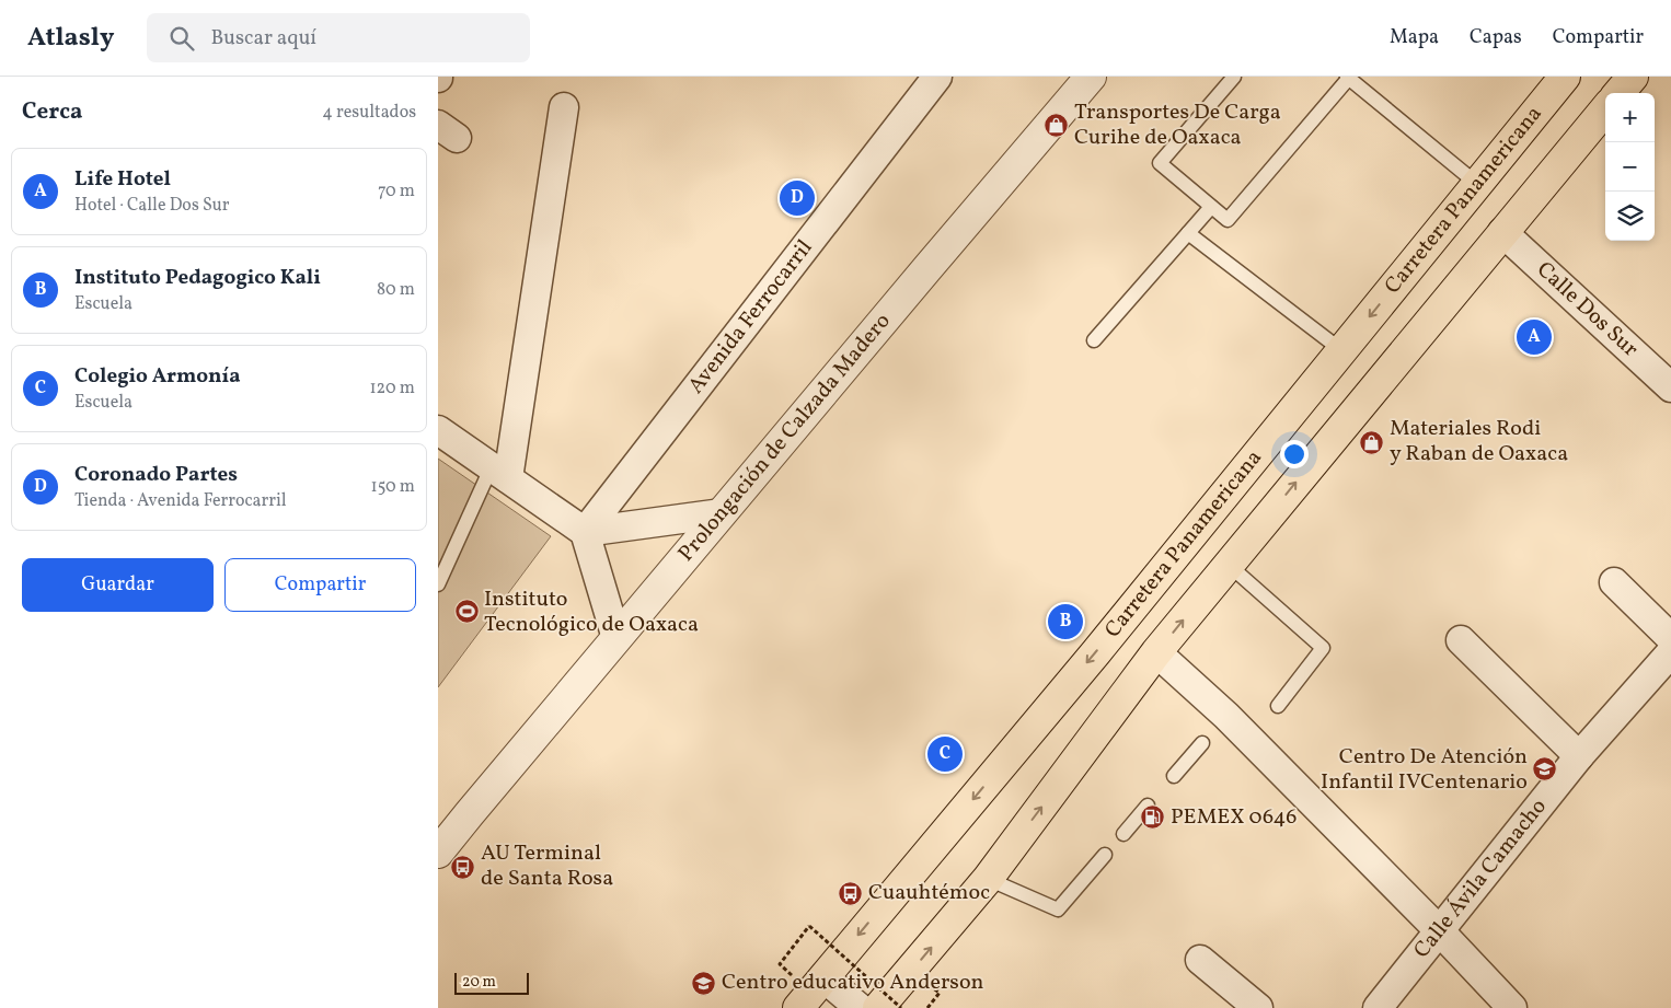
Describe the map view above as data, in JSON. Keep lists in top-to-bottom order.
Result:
{
  "streets": {
    "highway": ["Carretera Panamericana"],
    "street": [
      "Calle Dos Sur",
      "Avenida Ferrocarril",
      "Prolongación de Calzada Madero",
      "Calle Ávila Camacho"
    ]
  },
  "places": {
    "shop": ["Transportes De Carga Curihe de Oaxaca", "Materiales Rodi y Raban de Oaxaca"],
    "sports": ["Instituto Tecnológico de Oaxaca"],
    "school or university": ["Centro De Atención Infantil IVCentenario", "Centro educativo Anderson"],
    "fuel station": ["PEMEX 0646"],
    "bus stop": ["AU Terminal de Santa Rosa", "Cuauhtémoc"]
  },
  "scale_bar": "20 m",
  "page": {
    "header": "Atlasly",
    "search": "Buscar aquí",
    "nav": ["Mapa", "Capas", "Compartir"],
    "heading": ["Cerca", "4 resultados"],
    "map_buttons": ["+", "−"],
    "list": [
      {
        "mark": "A",
        "name": "Life Hotel",
        "note": "Hotel · Calle Dos Sur",
        "value": "70 m"
      },
      {
        "mark": "B",
        "name": "Instituto Pedagogico Kali",
        "note": "Escuela",
        "value": "80 m"
      },
      {
        "mark": "C",
        "name": "Colegio Armonía",
        "note": "Escuela",
        "value": "120 m"
      },
      {
        "mark": "D",
        "name": "Coronado Partes",
        "note": "Tienda · Avenida Ferrocarril",
        "value": "150 m"
      }
    ],
    "pins": [
      "D",
      "A",
      "B",
      "C"
    ],
    "buttons": ["Guardar", "Compartir"],
    "scale": "20 m"
  }
}
